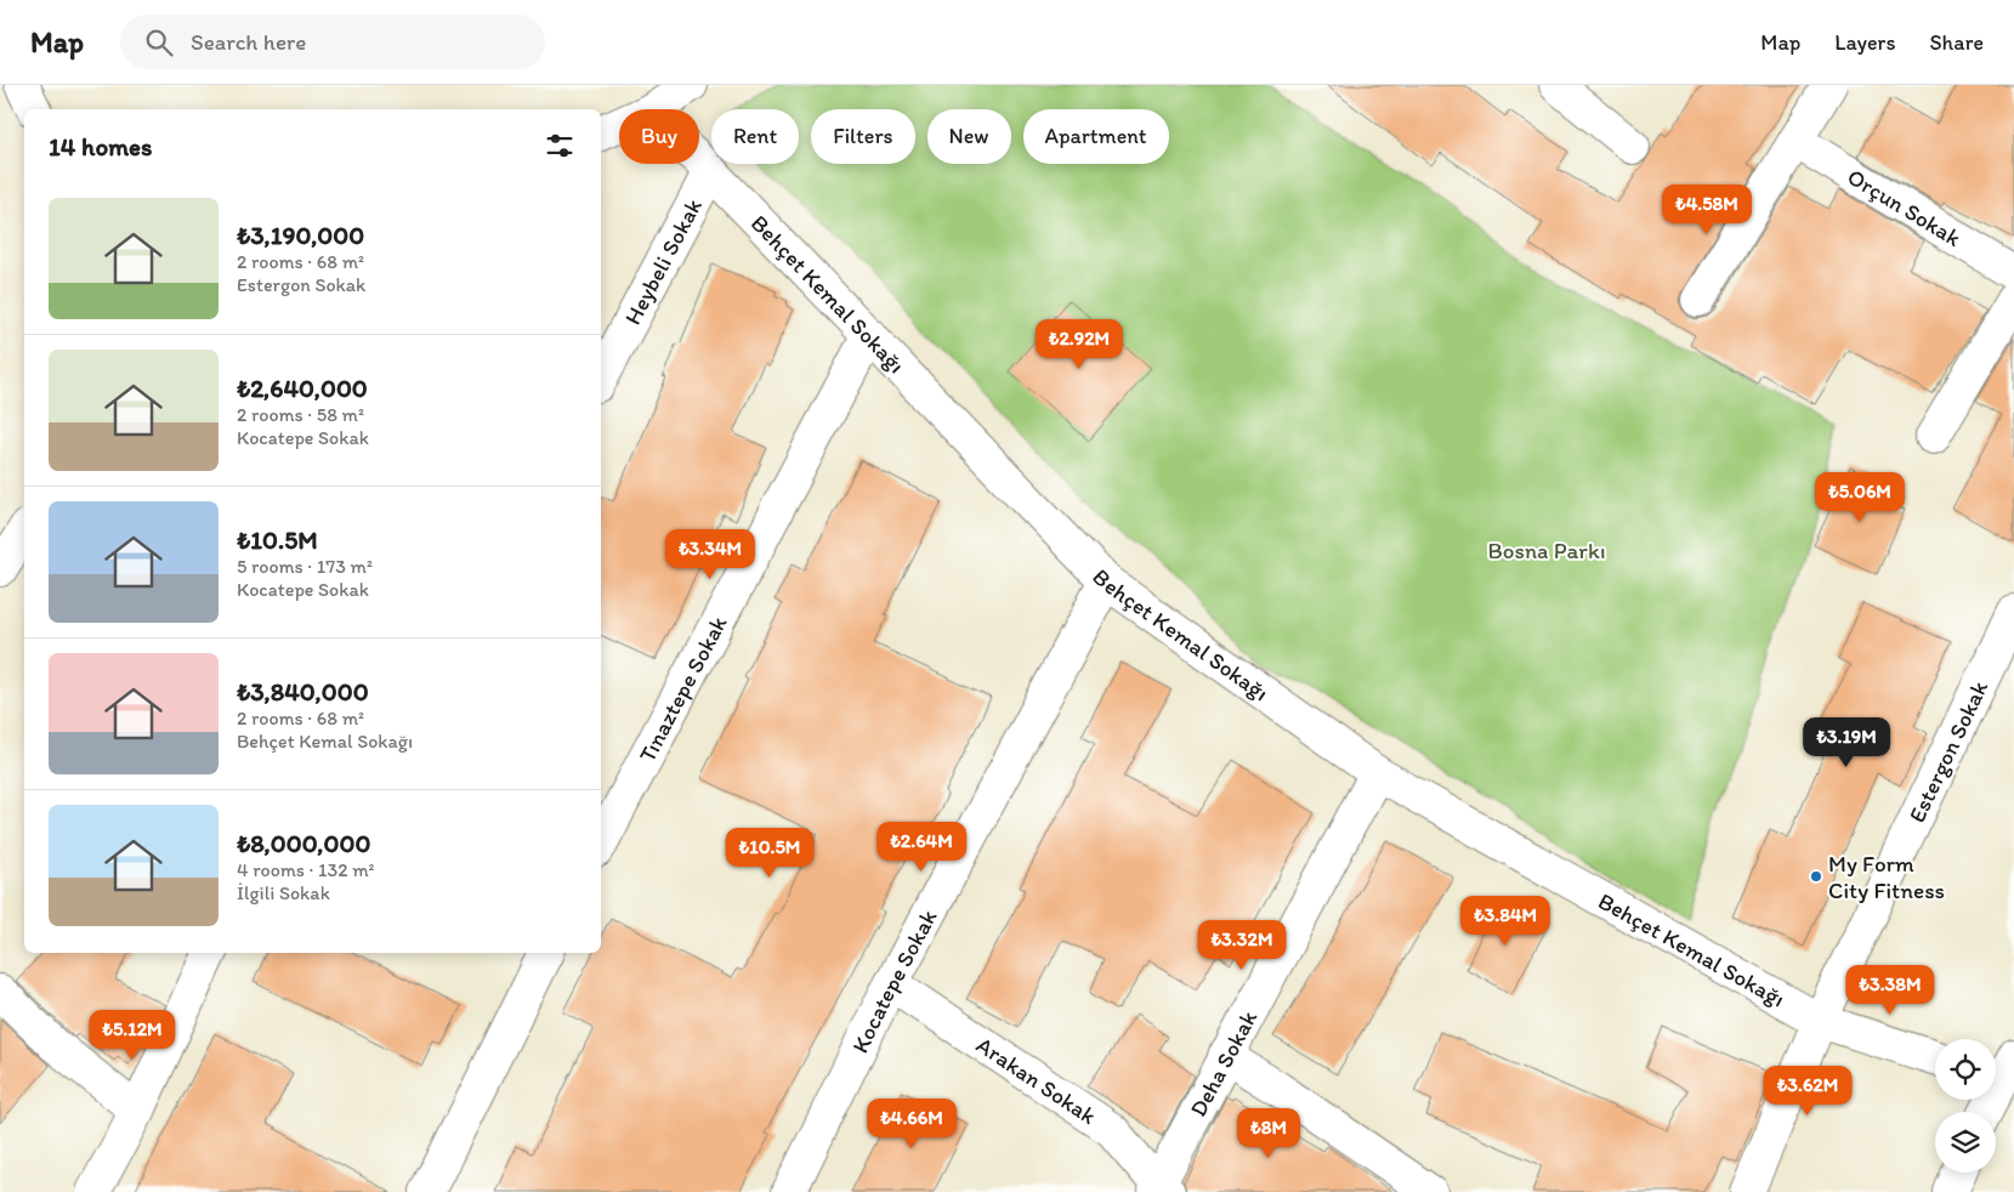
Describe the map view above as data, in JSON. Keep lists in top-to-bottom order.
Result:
{
  "streets": {
    "street": [
      "Orçun Sokak",
      "Heybeli Sokak",
      "Behçet Kemal Sokağı",
      "Tınaztepe Sokak",
      "Estergon Sokak",
      "Kocatepe Sokak",
      "Deha Sokak",
      "Arakan Sokak"
    ]
  },
  "crossings": [
    ["Heybeli Sokak", "Behçet Kemal Sokağı"],
    ["Behçet Kemal Sokağı", "Tınaztepe Sokak"],
    ["Behçet Kemal Sokağı", "Estergon Sokak"],
    ["Behçet Kemal Sokağı", "Kocatepe Sokak"],
    ["Behçet Kemal Sokağı", "Deha Sokak"],
    ["Kocatepe Sokak", "Arakan Sokak"],
    ["Deha Sokak", "Arakan Sokak"]
  ],
  "parks": ["Bosna Parkı"],
  "places": ["My Form City Fitness"],
  "page": {
    "header": "Map",
    "search": "Search here",
    "nav": ["Map", "Layers", "Share"],
    "chip": [
      "Buy",
      "Rent",
      "Filters",
      "New",
      "Apartment"
    ],
    "heading": "14 homes",
    "list": [
      {
        "name": "₺3,190,000",
        "note": "2 rooms · 68 m² · Estergon Sokak"
      },
      {
        "name": "₺2,640,000",
        "note": "2 rooms · 58 m² · Kocatepe Sokak"
      },
      {
        "name": "₺10.5M",
        "note": "5 rooms · 173 m² · Kocatepe Sokak"
      },
      {
        "name": "₺3,840,000",
        "note": "2 rooms · 68 m² · Behçet Kemal Sokağı"
      },
      {
        "name": "₺8,000,000",
        "note": "4 rooms · 132 m² · İlgili Sokak"
      }
    ],
    "price": [
      "₺4.58M",
      "₺2.92M",
      "₺5.06M",
      "₺3.34M",
      "₺3.19M",
      "₺2.64M",
      "₺10.5M",
      "₺3.84M",
      "₺3.32M",
      "₺3.38M",
      "₺5.12M",
      "₺3.62M",
      "₺4.66M",
      "₺8M"
    ]
  }
}
